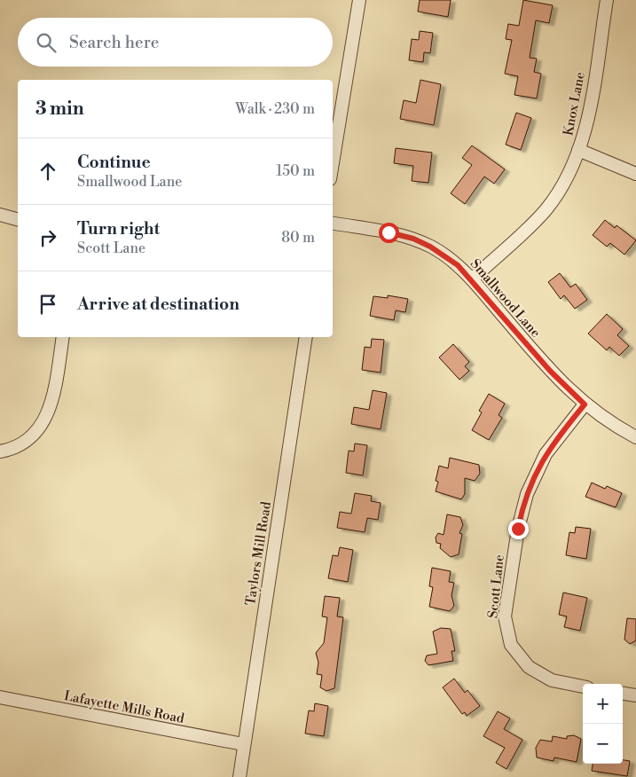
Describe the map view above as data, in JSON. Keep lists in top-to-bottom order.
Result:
{
  "streets": {
    "street": [
      "Knox Lane",
      "Smallwood Lane",
      "Taylors Mill Road",
      "Scott Lane",
      "Lafayette Mills Road"
    ]
  },
  "crossings": [
    ["Knox Lane", "Smallwood Lane"],
    ["Smallwood Lane", "Scott Lane"],
    ["Taylors Mill Road", "Lafayette Mills Road"]
  ],
  "page": {
    "search": "Search here",
    "heading": ["3 min", "Walk · 230 m"],
    "list": [
      ["Continue", "Smallwood Lane", "150 m"],
      ["Turn right", "Scott Lane", "80 m"],
      "Arrive at destination"
    ],
    "map_buttons": ["+", "−"]
  }
}
